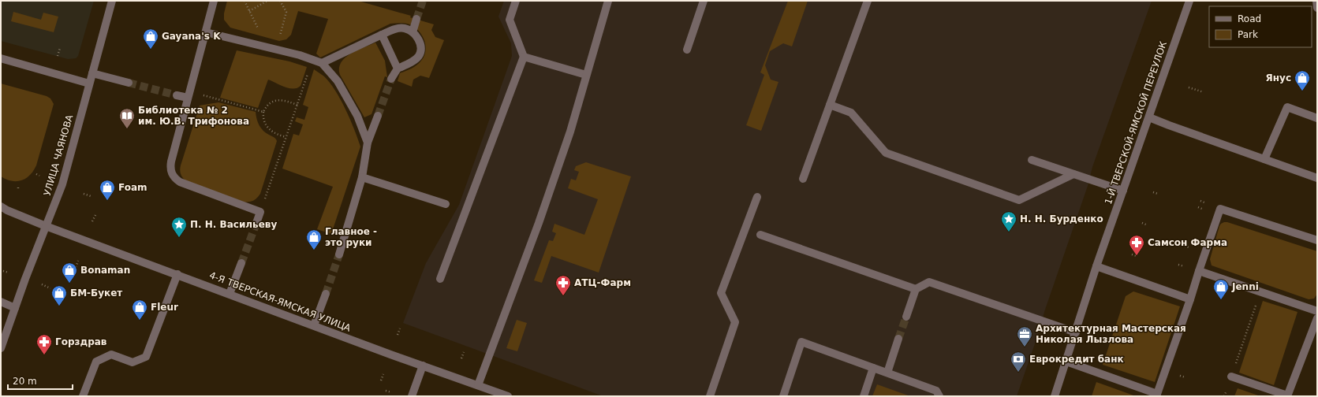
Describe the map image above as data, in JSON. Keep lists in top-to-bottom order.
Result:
{
  "streets": {
    "street": ["1-Й ТВЕРСКОЙ-ЯМСКОЙ ПЕРЕУЛОК", "УЛИЦА ЧАЯНОВА", "4-Я ТВЕРСКАЯ-ЯМСКАЯ УЛИЦА"]
  },
  "crossings": [
    ["УЛИЦА ЧАЯНОВА", "4-Я ТВЕРСКАЯ-ЯМСКАЯ УЛИЦА"]
  ],
  "places": {
    "shop": [
      "Gayana's K",
      "Янус",
      "Foam",
      "Главное - это руки",
      "Bonaman",
      "Jenni",
      "БМ-Букет",
      "Fleur"
    ],
    "library": ["Библиотека № 2 им. Ю.В. Трифонова"],
    "place": ["Н. Н. Бурденко", "П. Н. Васильеву"],
    "pharmacy": ["Самсон Фарма", "АТЦ-Фарм", "Горздрав"],
    "office": ["Архитектурная Мастерская Николая Лызлова"],
    "bank": ["Еврокредит банк"]
  },
  "legend": ["Road", "Park"],
  "scale_bar": "20 m"
}
